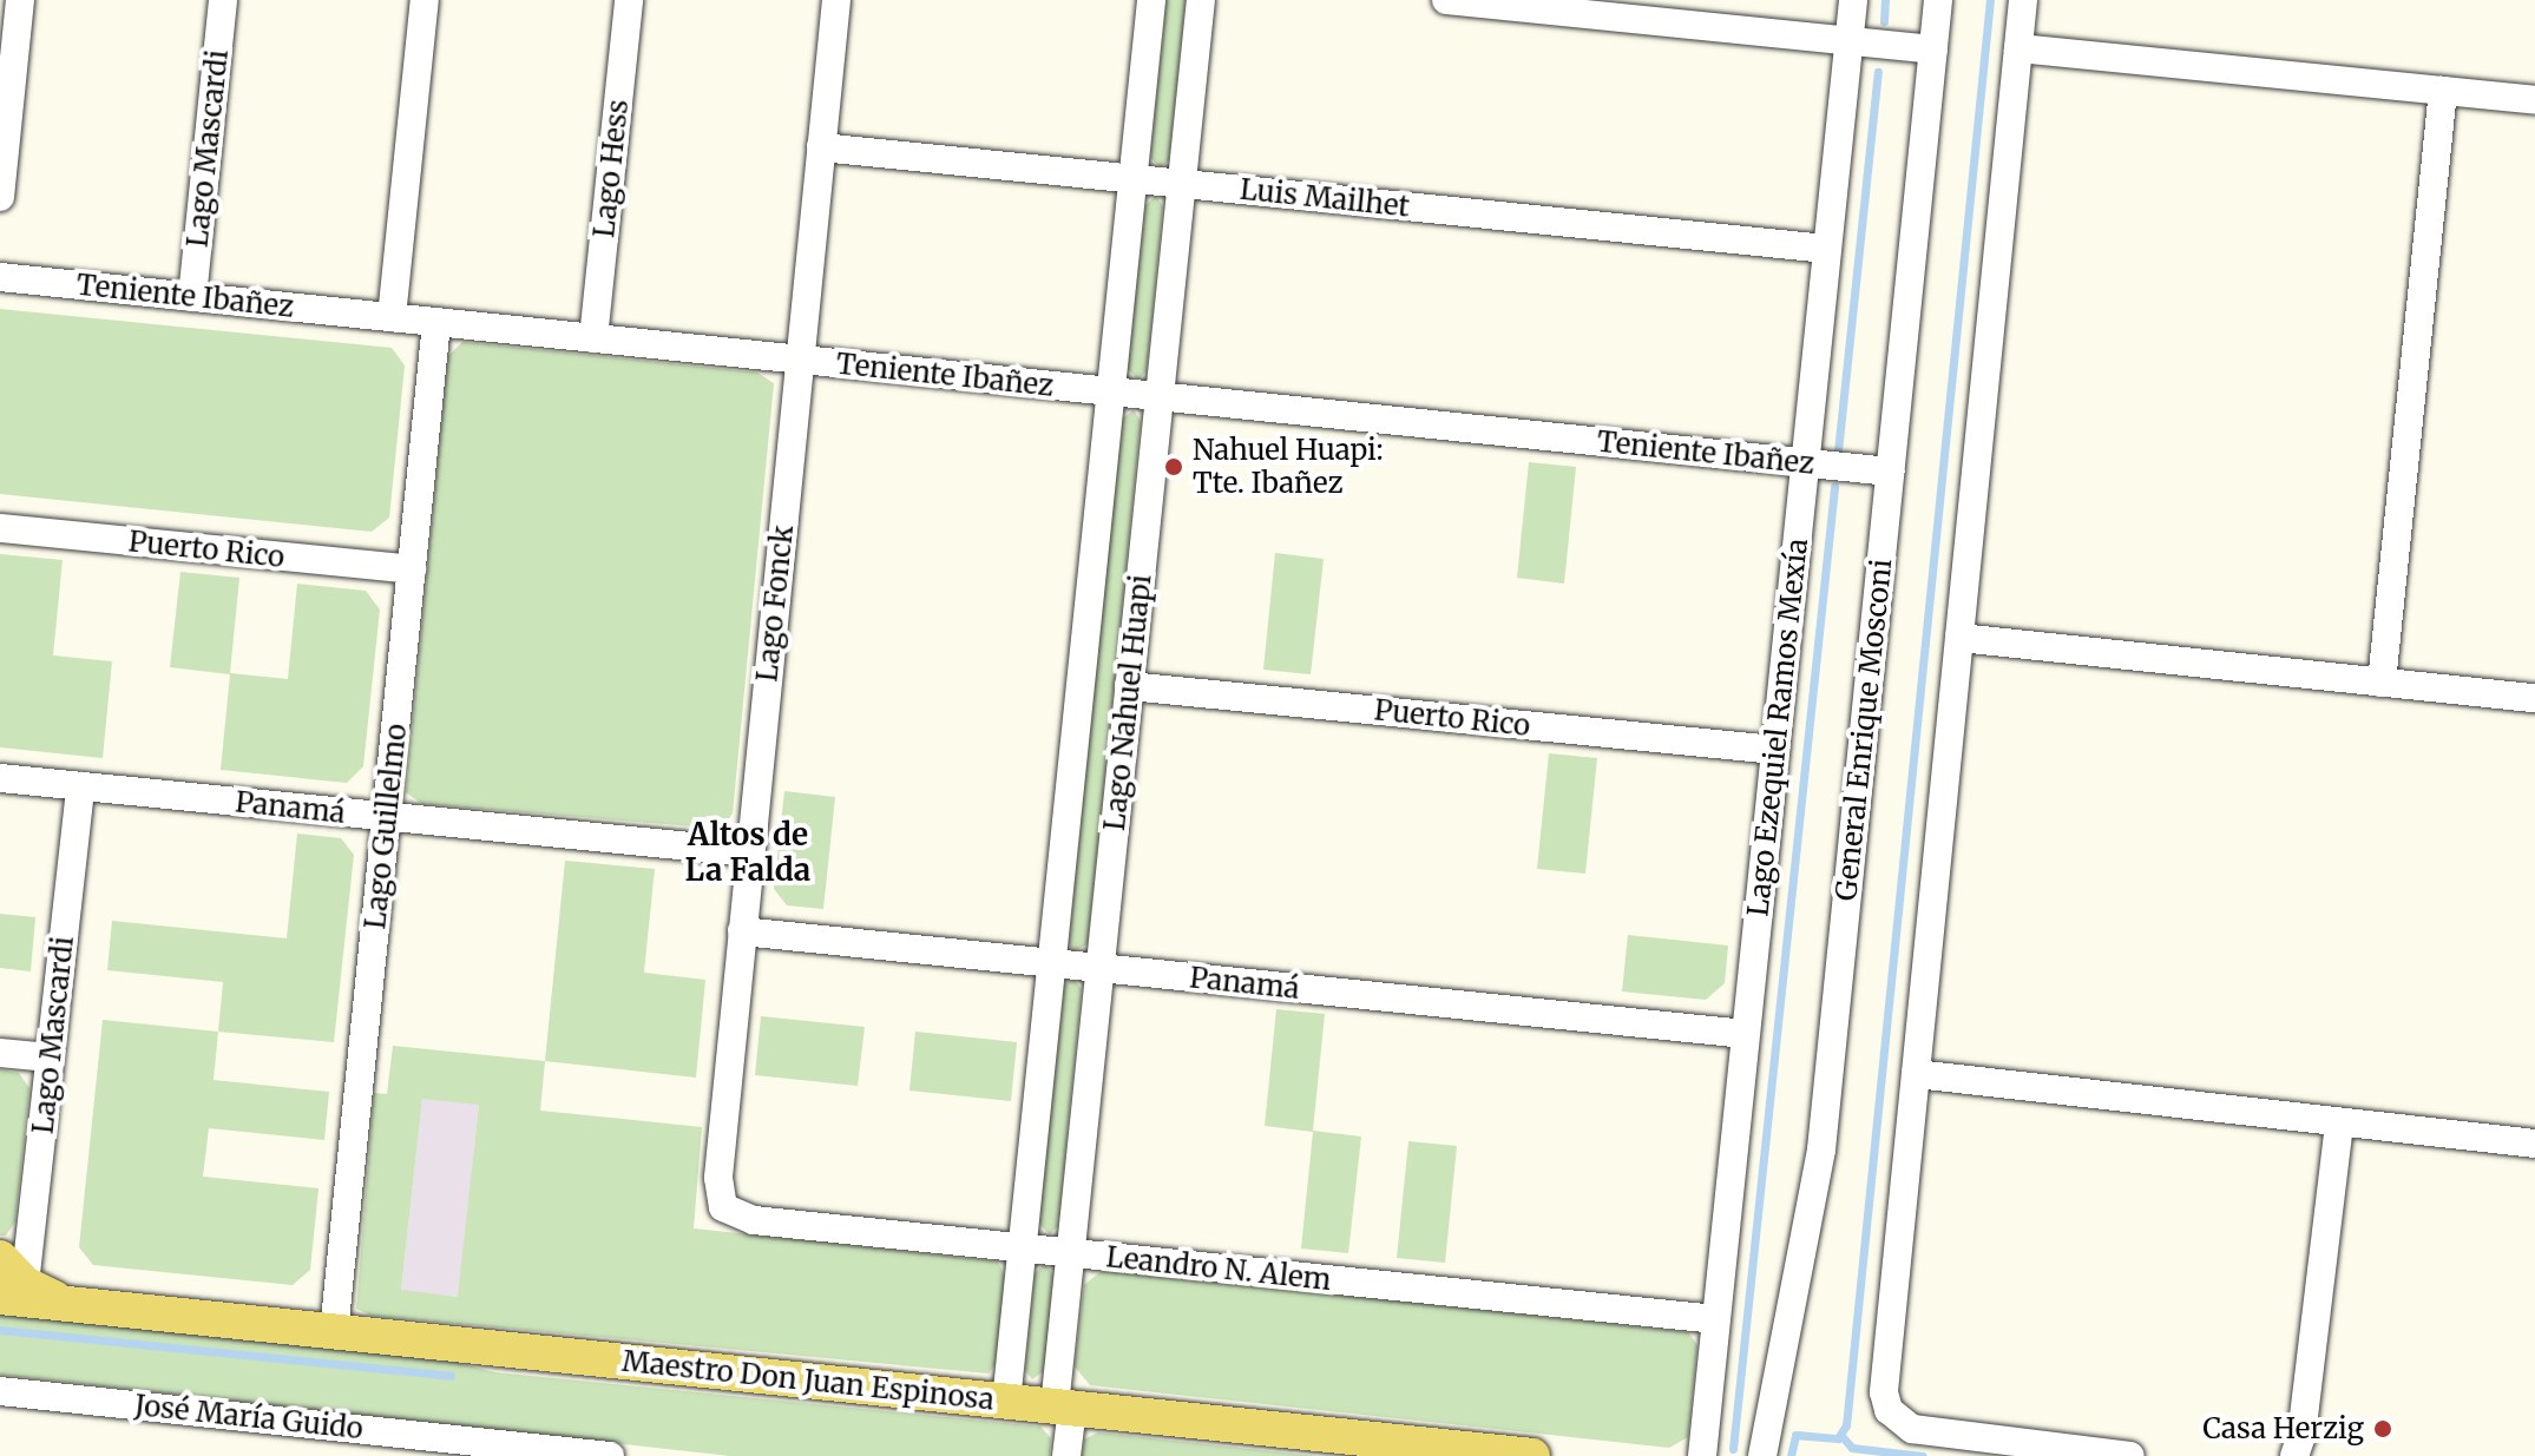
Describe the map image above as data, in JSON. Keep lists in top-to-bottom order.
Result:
{
  "streets": {
    "main road": ["Maestro Don Juan Espinosa"],
    "street": [
      "Lago Mascardi",
      "Lago Hess",
      "Luis Mailhet",
      "Teniente Ibañez",
      "Puerto Rico",
      "Lago Fonck",
      "Lago Nahuel Huapi",
      "Lago Ezequiel Ramos Mexía",
      "General Enrique Mosconi",
      "Panamá",
      "Lago Guillelmo",
      "Leandro N. Alem",
      "José María Guido"
    ]
  },
  "crossings": [
    ["Lago Mascardi", "Teniente Ibañez"],
    ["Lago Mascardi", "Panamá"],
    ["Lago Mascardi", "Maestro Don Juan Espinosa"],
    ["Lago Hess", "Teniente Ibañez"],
    ["Luis Mailhet", "Lago Fonck"],
    ["Luis Mailhet", "Lago Nahuel Huapi"],
    ["Luis Mailhet", "Lago Ezequiel Ramos Mexía"],
    ["Teniente Ibañez", "Lago Fonck"],
    ["Teniente Ibañez", "Lago Nahuel Huapi"],
    ["Teniente Ibañez", "Lago Ezequiel Ramos Mexía"],
    ["Teniente Ibañez", "General Enrique Mosconi"],
    ["Teniente Ibañez", "Lago Guillelmo"],
    ["Puerto Rico", "Lago Nahuel Huapi"],
    ["Puerto Rico", "Lago Ezequiel Ramos Mexía"],
    ["Puerto Rico", "Lago Guillelmo"],
    ["Lago Fonck", "Panamá"],
    ["Lago Fonck", "Leandro N. Alem"],
    ["Lago Nahuel Huapi", "Panamá"],
    ["Lago Nahuel Huapi", "Leandro N. Alem"],
    ["Lago Nahuel Huapi", "Maestro Don Juan Espinosa"],
    ["Lago Ezequiel Ramos Mexía", "Panamá"],
    ["Lago Ezequiel Ramos Mexía", "Leandro N. Alem"],
    ["Panamá", "Lago Guillelmo"],
    ["Lago Guillelmo", "Maestro Don Juan Espinosa"]
  ],
  "districts": ["Altos de La Falda"],
  "places": ["Nahuel Huapi: Tte. Ibañez", "Casa Herzig"]
}
